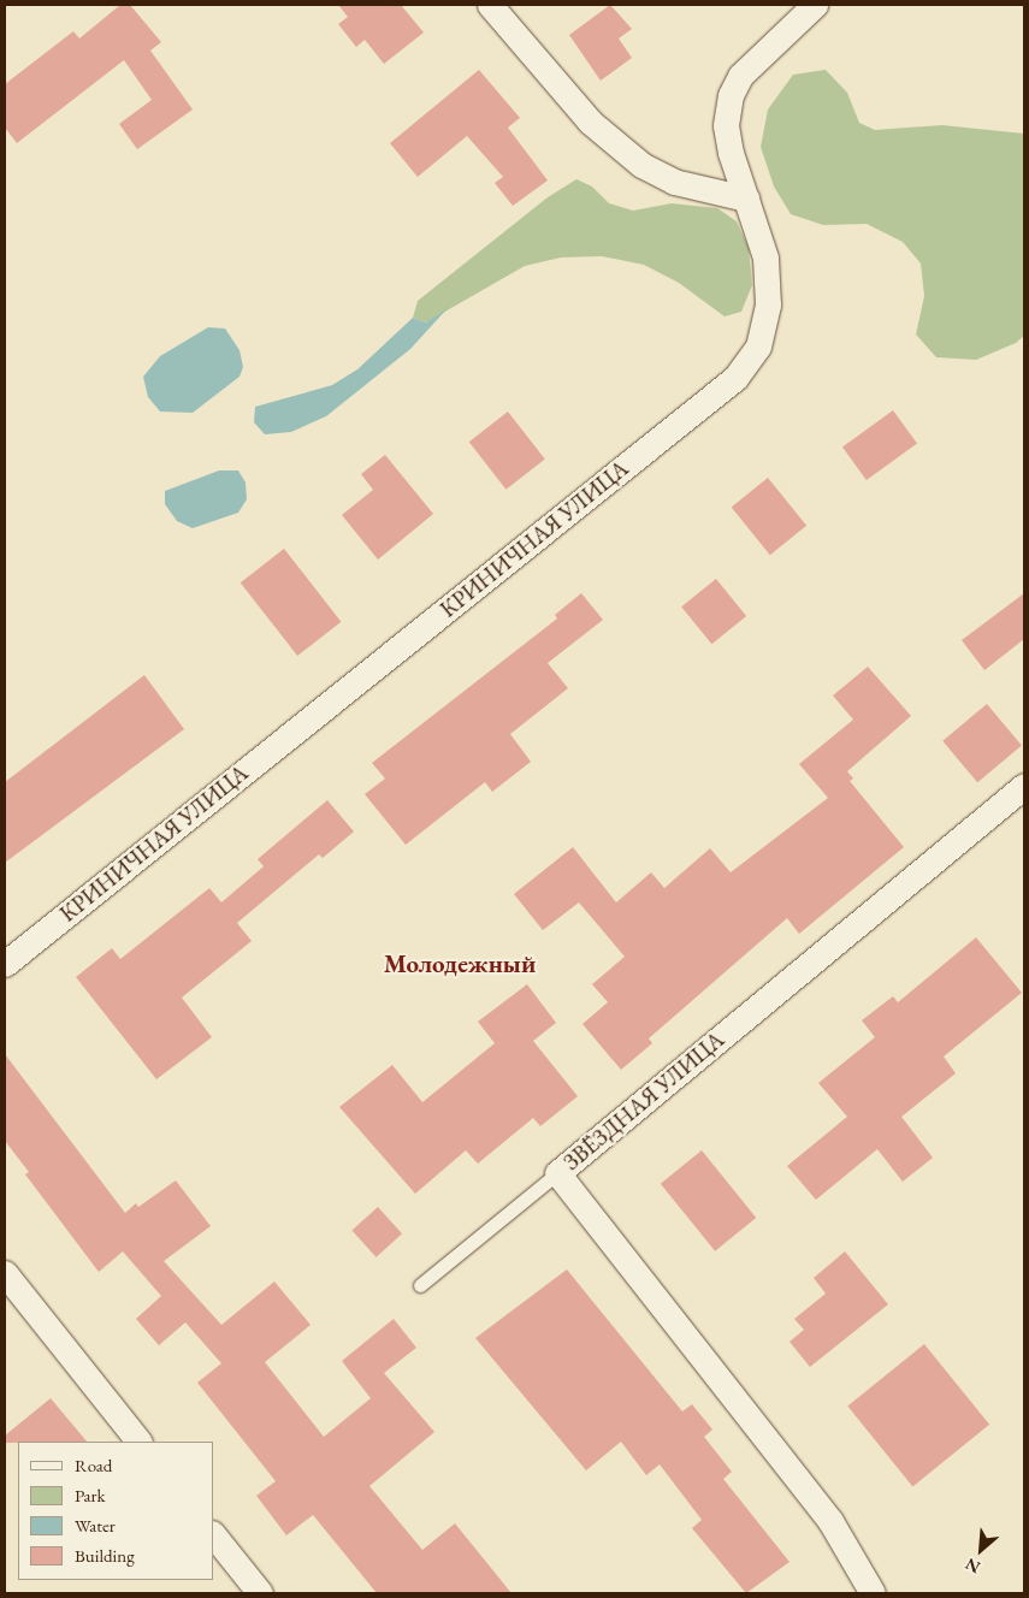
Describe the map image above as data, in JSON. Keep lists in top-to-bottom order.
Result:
{
  "streets": {
    "street": ["КРИНИЧНАЯ УЛИЦА", "ЗВЁЗДНАЯ УЛИЦА"]
  },
  "districts": ["Молодежный"],
  "legend": [
    "Road",
    "Park",
    "Water",
    "Building"
  ],
  "north": "bottom left"
}
